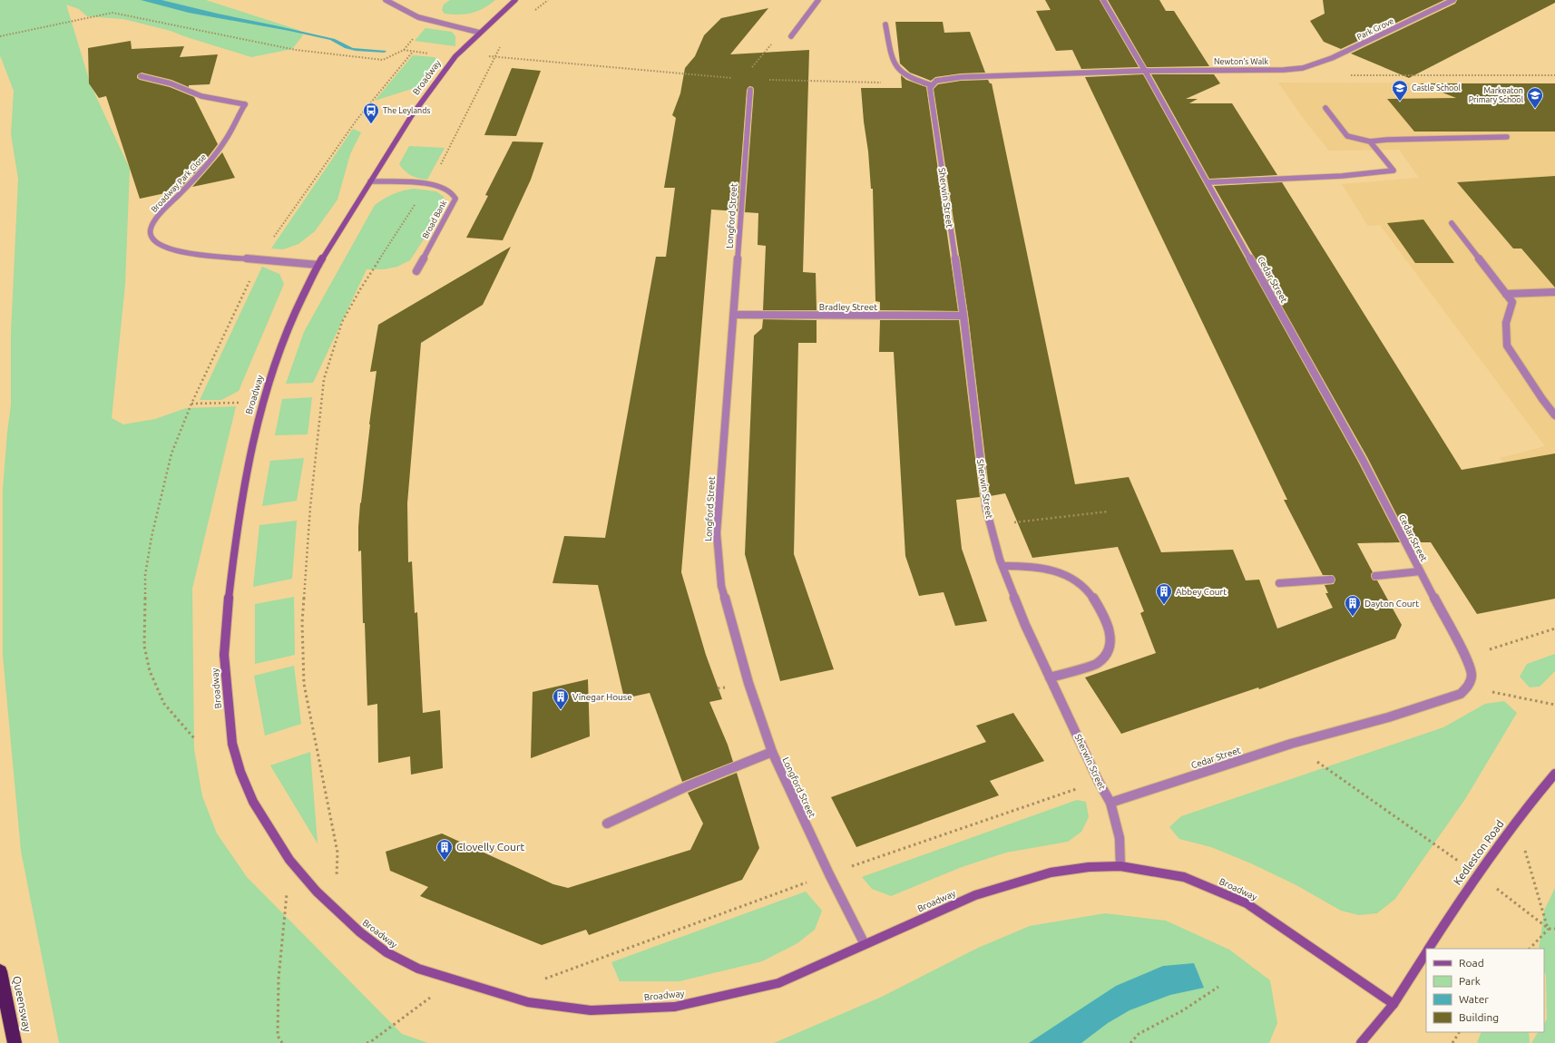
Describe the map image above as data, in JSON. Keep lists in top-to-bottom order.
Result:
{
  "streets": {
    "highway": ["Queensway"],
    "street": [
      "Park Grove",
      "Newton's Walk",
      "Broadway",
      "Broadway Park Close",
      "Sherwin Street",
      "Longford Street",
      "Broad Bank",
      "Cedar Street",
      "Bradley Street",
      "Kedleston Road"
    ]
  },
  "crossings": [
    ["Park Grove", "Newton's Walk"],
    ["Newton's Walk", "Sherwin Street"],
    ["Newton's Walk", "Cedar Street"],
    ["Broadway", "Broadway Park Close"],
    ["Broadway", "Sherwin Street"],
    ["Broadway", "Longford Street"],
    ["Broadway", "Broad Bank"],
    ["Broadway", "Kedleston Road"],
    ["Sherwin Street", "Cedar Street"],
    ["Sherwin Street", "Bradley Street"],
    ["Longford Street", "Bradley Street"]
  ],
  "places": {
    "school or university": ["Castle School", "Markeaton Primary School"],
    "bus stop": ["The Leylands"],
    "building": [
      "Abbey Court",
      "Dayton Court",
      "Vinegar House",
      "Clovelly Court"
    ]
  },
  "legend": [
    "Road",
    "Park",
    "Water",
    "Building"
  ]
}
